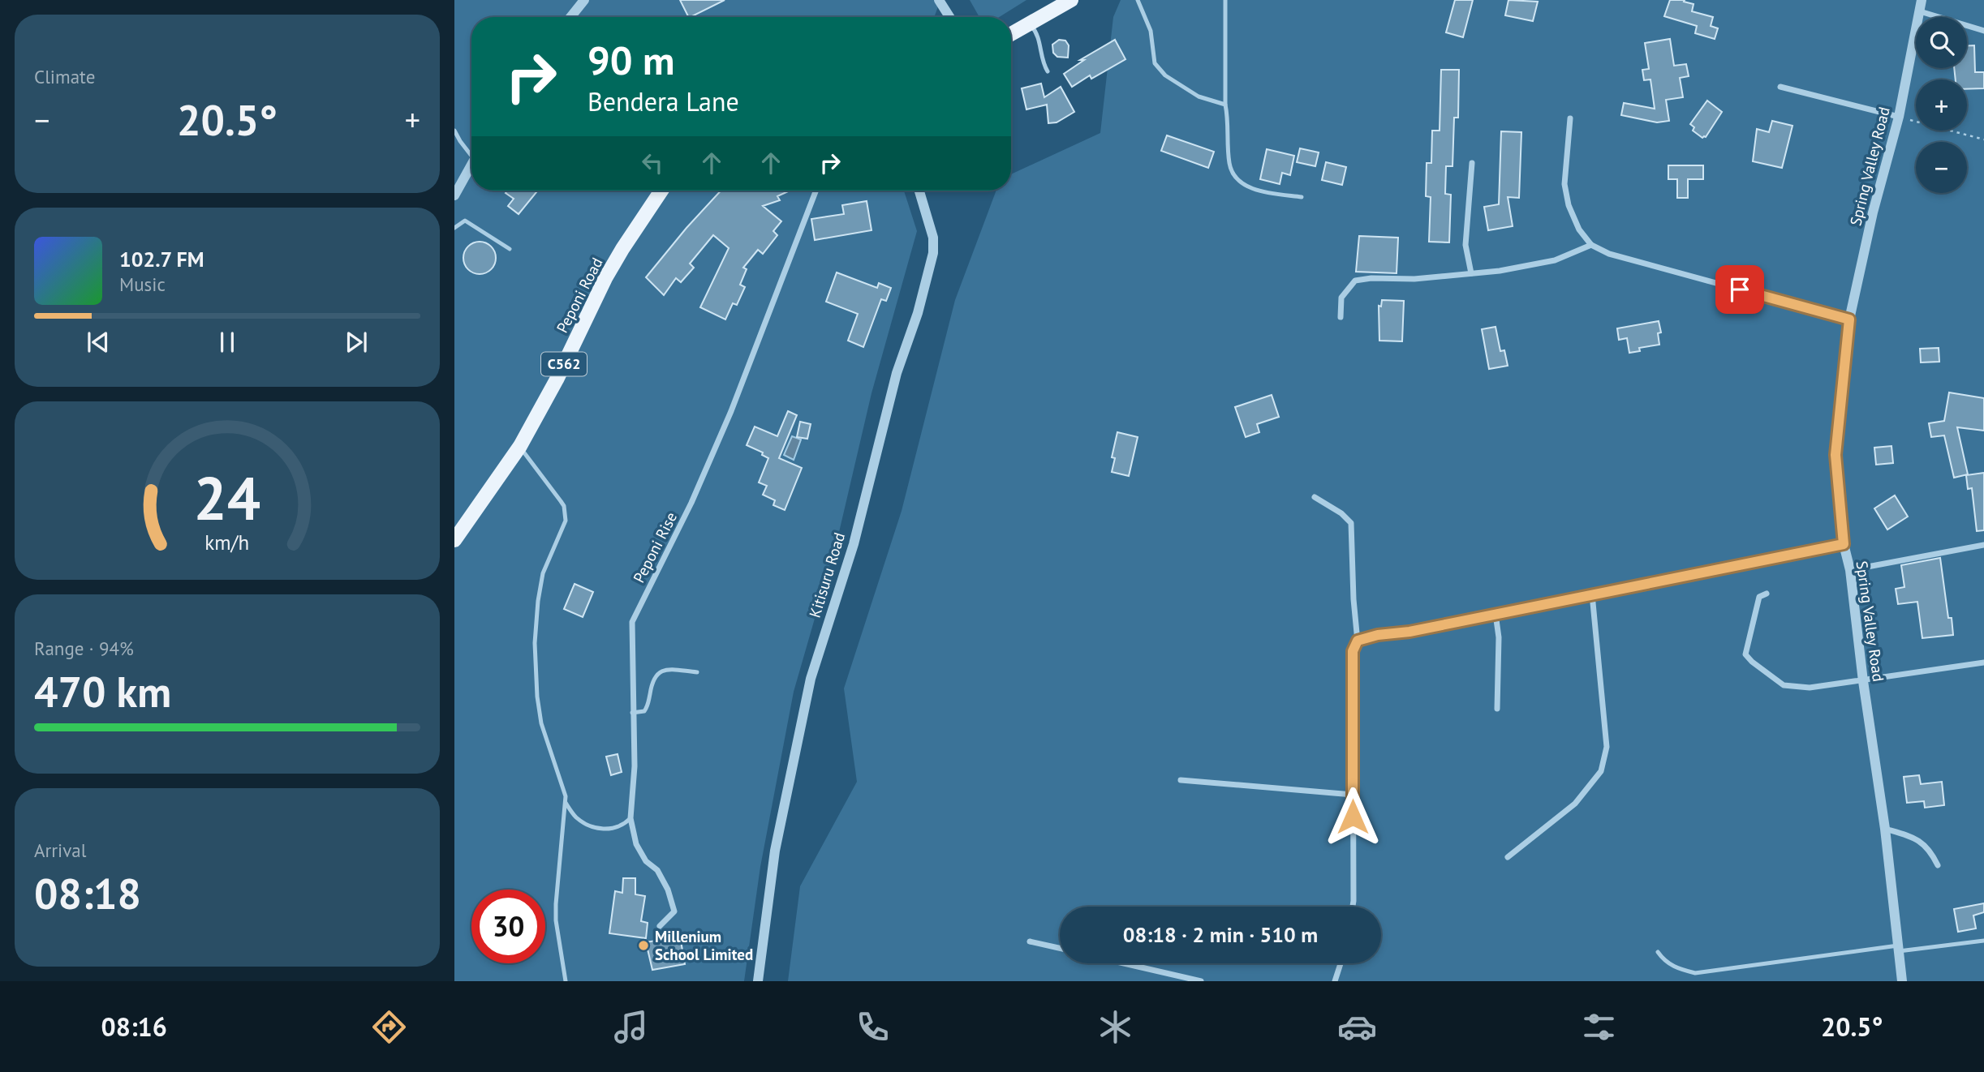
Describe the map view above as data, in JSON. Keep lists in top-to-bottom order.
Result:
{
  "streets": {
    "main road": ["Peponi Road", "C562"],
    "street": ["Spring Valley Road", "Peponi Rise", "Kitisuru Road"]
  },
  "places": ["Millenium School Limited"],
  "page": {
    "tile": [
      "Climate",
      ["Range · 94%", "470 km"],
      ["Arrival", "08:18"]
    ],
    "map_buttons": ["+", "−"],
    "turn": ["90 m", "Bendera Lane"],
    "heat": ["−", "20.5°", "+"],
    "song": ["102.7 FM", "Music"],
    "limit": "30",
    "trip": "08:18 · 2 min · 510 m",
    "tabs": ["08:16", "20.5°"],
    "gauge": ["24", "km/h"]
  }
}
